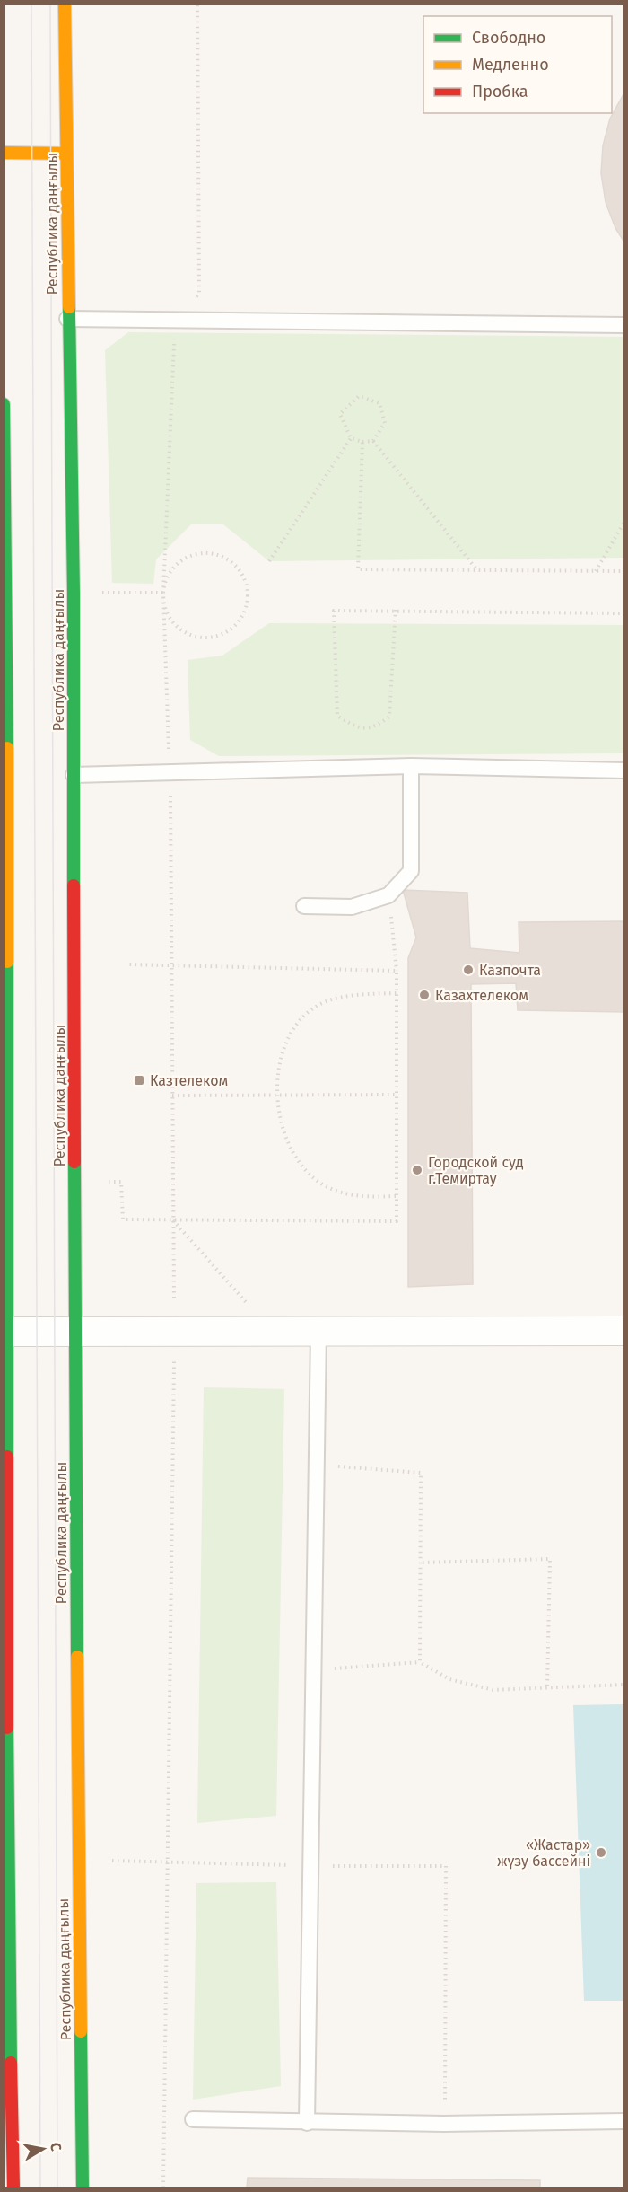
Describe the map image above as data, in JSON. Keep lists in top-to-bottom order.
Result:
{
  "streets": {
    "main road": ["Республика даңғылы"]
  },
  "places": {
    "other": [
      "Казпочта",
      "Казахтелеком",
      "Городской суд г.Темиртау",
      "«Жастар» жүзу бассейні"
    ],
    "transit": ["Казтелеком"]
  },
  "legend": ["Свободно", "Медленно", "Пробка"],
  "north": "right"
}
